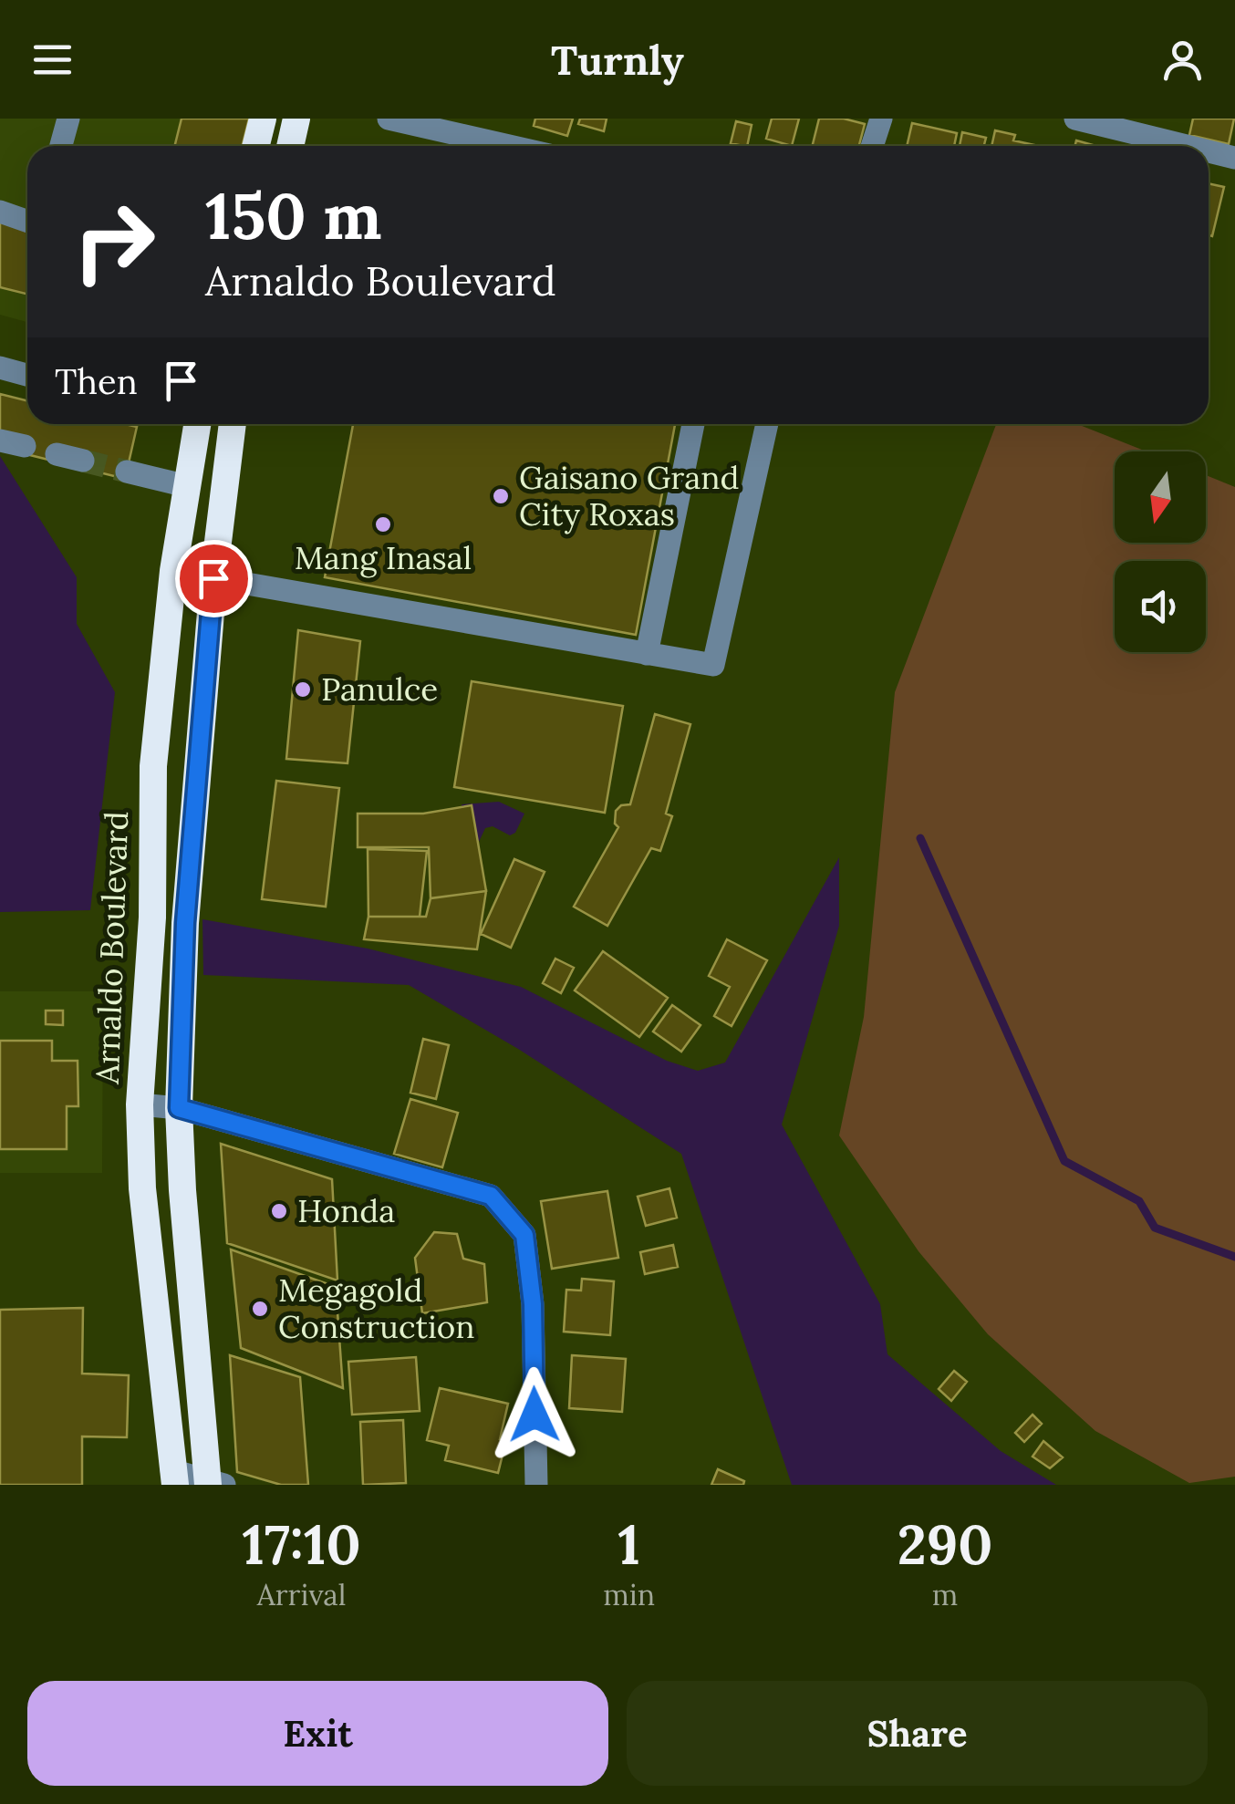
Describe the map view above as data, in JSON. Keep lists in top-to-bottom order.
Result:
{
  "streets": {
    "highway": ["Arnaldo Boulevard"]
  },
  "places": [
    "Gaisano Grand City Roxas",
    "Mang Inasal",
    "Panulce",
    "Honda",
    "Megagold Construction"
  ],
  "north": "bottom",
  "page": {
    "header": "Turnly",
    "turn": ["150 m", "Arnaldo Boulevard"],
    "then": "Then",
    "eta": [
      "17:10",
      "Arrival",
      "1",
      "min",
      "290",
      "m"
    ],
    "buttons": ["Exit", "Share"]
  }
}
